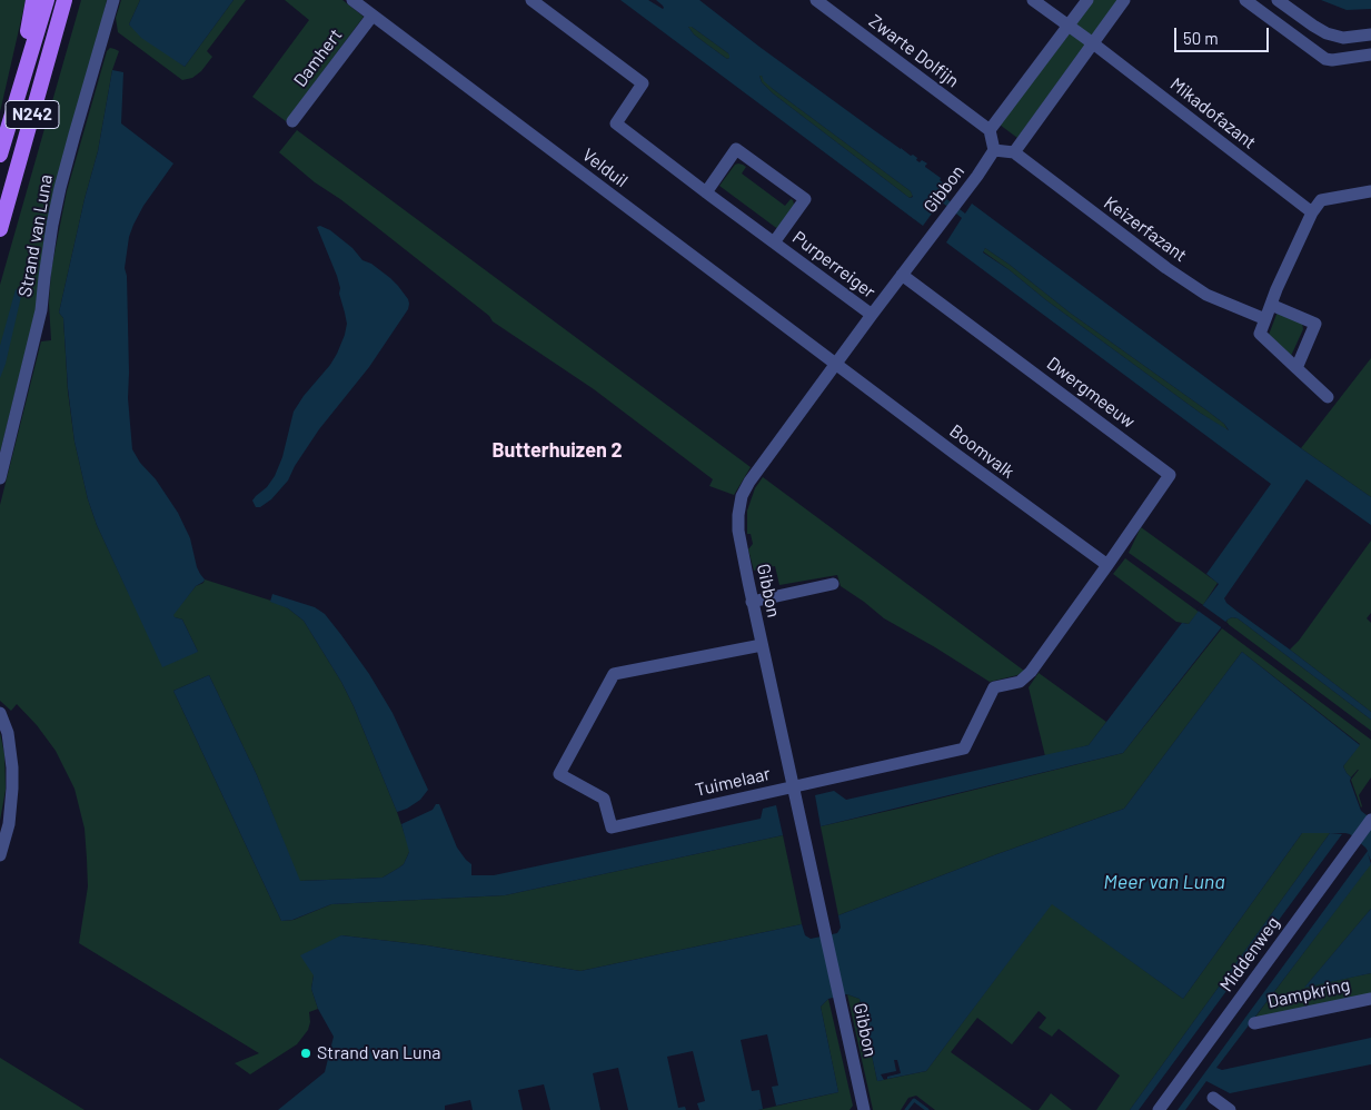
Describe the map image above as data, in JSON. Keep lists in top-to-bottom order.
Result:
{
  "streets": {
    "main road": ["N242"],
    "street": [
      "Zwarte Dolfijn",
      "Damhert",
      "Mikadofazant",
      "Velduil",
      "Gibbon",
      "Keizerfazant",
      "Strand van Luna",
      "Purperreiger",
      "Dwergmeeuw",
      "Boomvalk",
      "Tuimelaar",
      "Middenweg",
      "Dampkring"
    ]
  },
  "crossings": [
    ["Damhert", "Velduil"],
    ["Velduil", "Gibbon"],
    ["Velduil", "Boomvalk"],
    ["Gibbon", "Purperreiger"],
    ["Gibbon", "Dwergmeeuw"],
    ["Gibbon", "Boomvalk"],
    ["Gibbon", "Tuimelaar"],
    ["Dwergmeeuw", "Boomvalk"],
    ["Dwergmeeuw", "Tuimelaar"],
    ["Boomvalk", "Tuimelaar"]
  ],
  "districts": ["Butterhuizen 2"],
  "water": ["Meer van Luna"],
  "places": ["Strand van Luna"],
  "scale_bar": "50 m"
}
